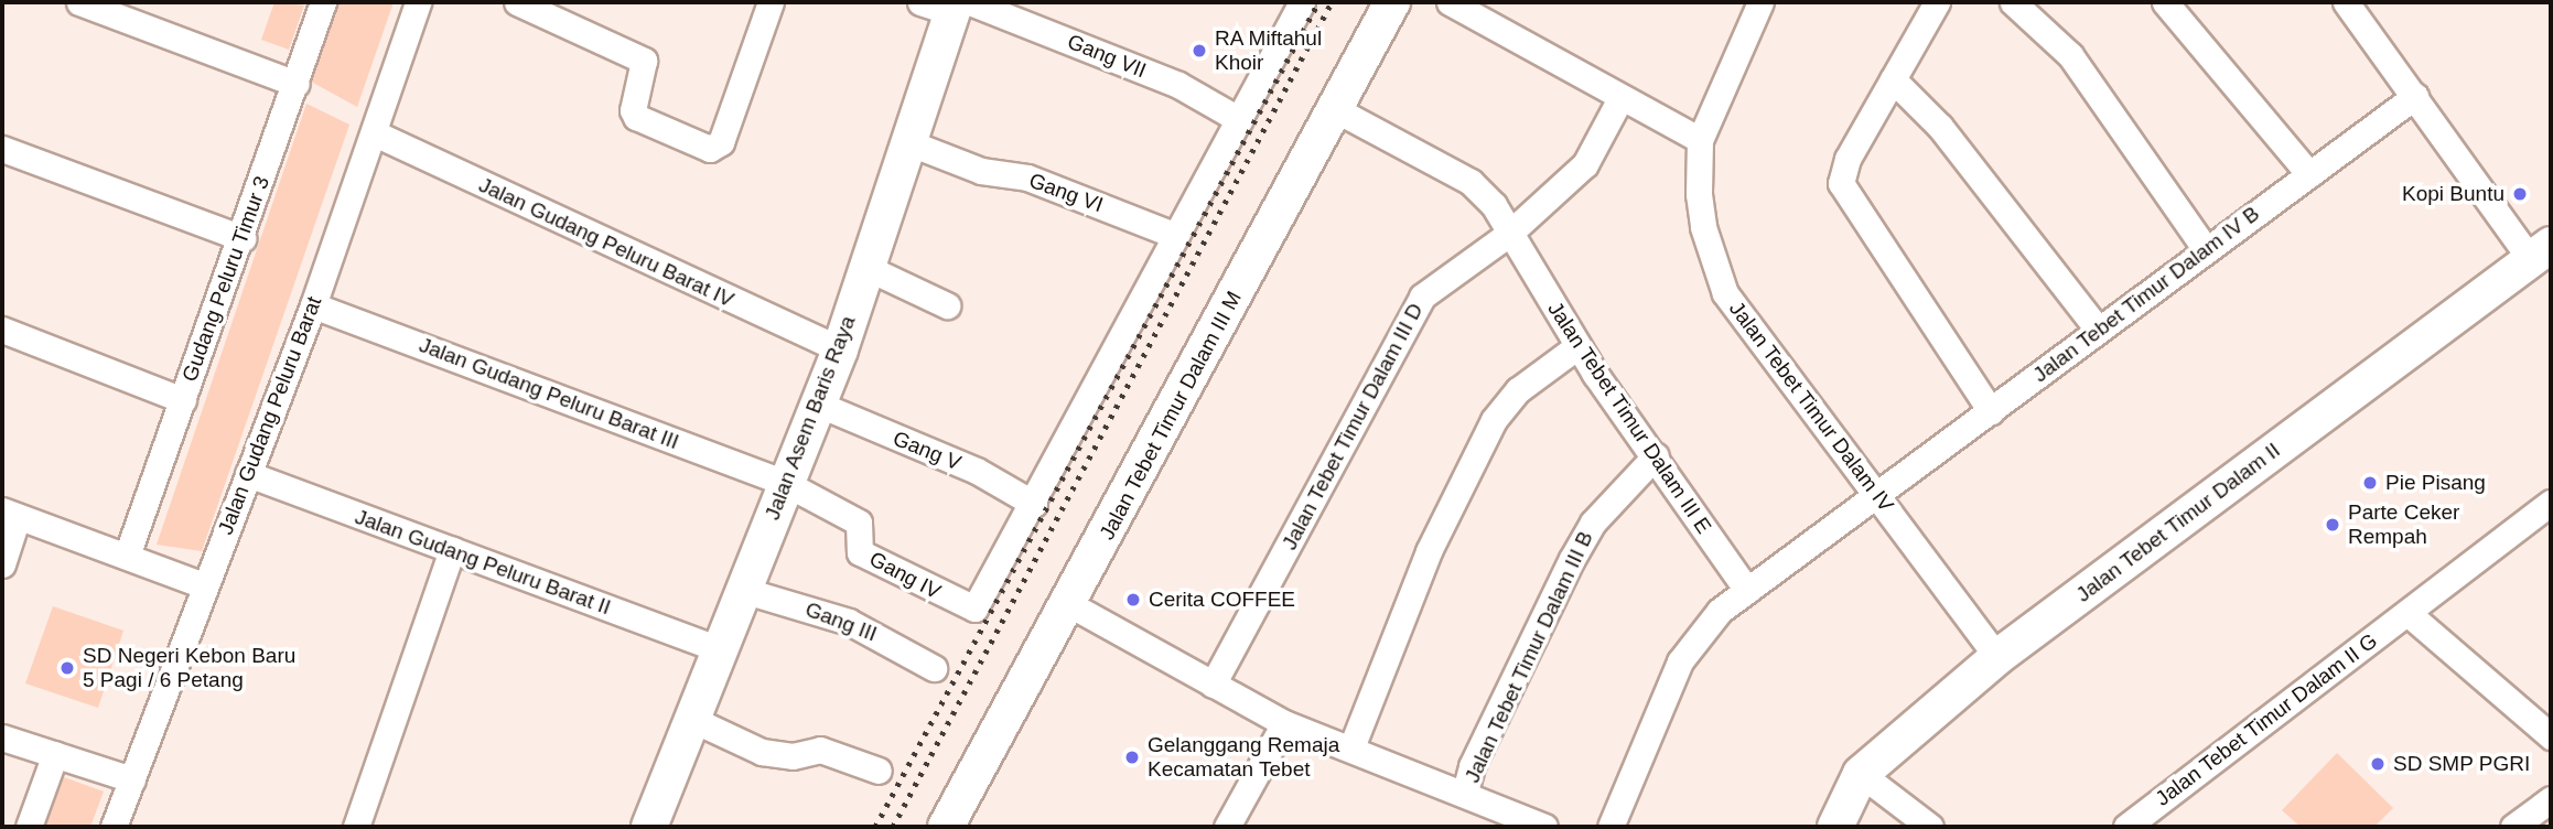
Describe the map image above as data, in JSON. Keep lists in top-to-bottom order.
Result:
{
  "streets": {
    "street": [
      "Gang VII",
      "Gang VI",
      "Jalan Gudang Peluru Barat IV",
      "Gudang Peluru Timur 3",
      "Jalan Tebet Timur Dalam IV B",
      "Jalan Gudang Peluru Barat III",
      "Jalan Tebet Timur Dalam IV",
      "Jalan Gudang Peluru Barat",
      "Jalan Tebet Timur Dalam III M",
      "Jalan Asem Baris Raya",
      "Jalan Tebet Timur Dalam III E",
      "Jalan Tebet Timur Dalam III D",
      "Gang V",
      "Jalan Tebet Timur Dalam II",
      "Jalan Gudang Peluru Barat II",
      "Gang IV",
      "Gang III",
      "Jalan Tebet Timur Dalam III B",
      "Jalan Tebet Timur Dalam II G"
    ]
  },
  "crossings": [
    ["Gang VII", "Jalan Asem Baris Raya"],
    ["Gang VI", "Jalan Asem Baris Raya"],
    ["Jalan Gudang Peluru Barat IV", "Jalan Gudang Peluru Barat"],
    ["Jalan Gudang Peluru Barat IV", "Jalan Asem Baris Raya"],
    ["Jalan Tebet Timur Dalam IV B", "Jalan Tebet Timur Dalam IV"],
    ["Jalan Tebet Timur Dalam IV B", "Jalan Tebet Timur Dalam III E"],
    ["Jalan Gudang Peluru Barat III", "Jalan Gudang Peluru Barat"],
    ["Jalan Gudang Peluru Barat III", "Jalan Asem Baris Raya"],
    ["Jalan Gudang Peluru Barat III", "Gang IV"],
    ["Jalan Tebet Timur Dalam IV", "Jalan Tebet Timur Dalam II"],
    ["Jalan Gudang Peluru Barat", "Jalan Gudang Peluru Barat II"],
    ["Jalan Tebet Timur Dalam III M", "Jalan Tebet Timur Dalam III E"],
    ["Jalan Asem Baris Raya", "Gang V"],
    ["Jalan Asem Baris Raya", "Jalan Gudang Peluru Barat II"],
    ["Jalan Asem Baris Raya", "Gang IV"],
    ["Jalan Asem Baris Raya", "Gang III"],
    ["Jalan Tebet Timur Dalam III E", "Jalan Tebet Timur Dalam III D"],
    ["Jalan Tebet Timur Dalam III E", "Jalan Tebet Timur Dalam III B"],
    ["Gang V", "Gang IV"]
  ],
  "places": [
    "RA Miftahul Khoir",
    "Kopi Buntu",
    "Pie Pisang",
    "Parte Ceker Rempah",
    "Cerita COFFEE",
    "SD Negeri Kebon Baru 5 Pagi / 6 Petang",
    "Gelanggang Remaja Kecamatan Tebet",
    "SD SMP PGRI"
  ]
}
